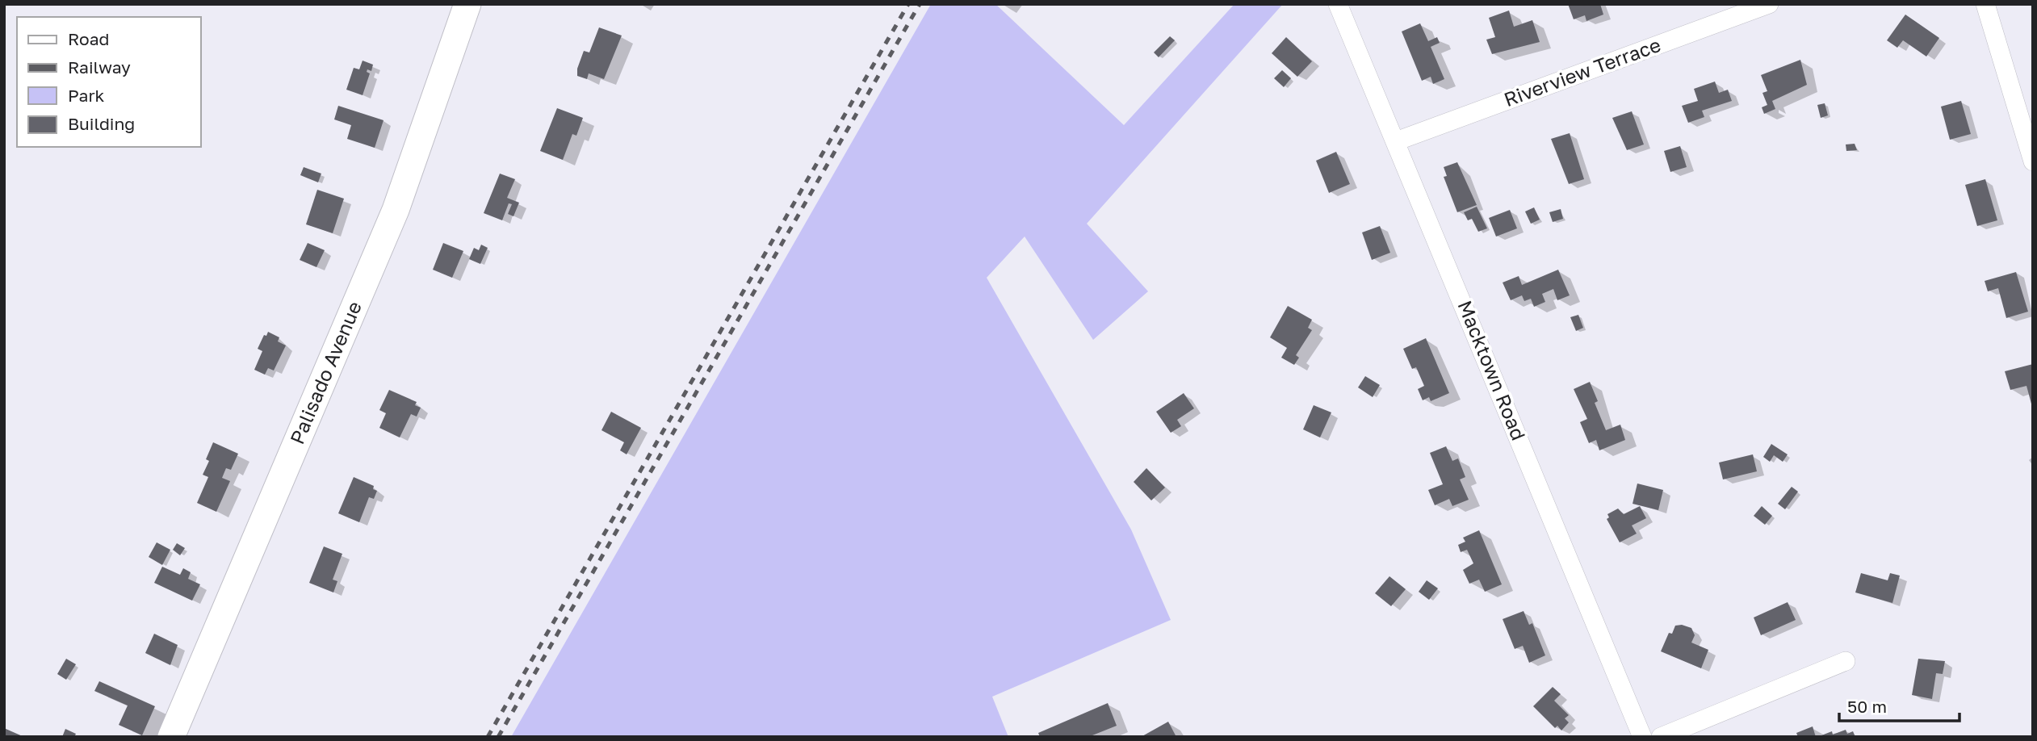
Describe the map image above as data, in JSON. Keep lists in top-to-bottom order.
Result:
{
  "streets": {
    "main road": ["Palisado Avenue"],
    "street": ["Riverview Terrace", "Macktown Road"]
  },
  "crossings": [
    ["Riverview Terrace", "Macktown Road"]
  ],
  "legend": [
    "Road",
    "Railway",
    "Park",
    "Building"
  ],
  "scale_bar": "50 m"
}
